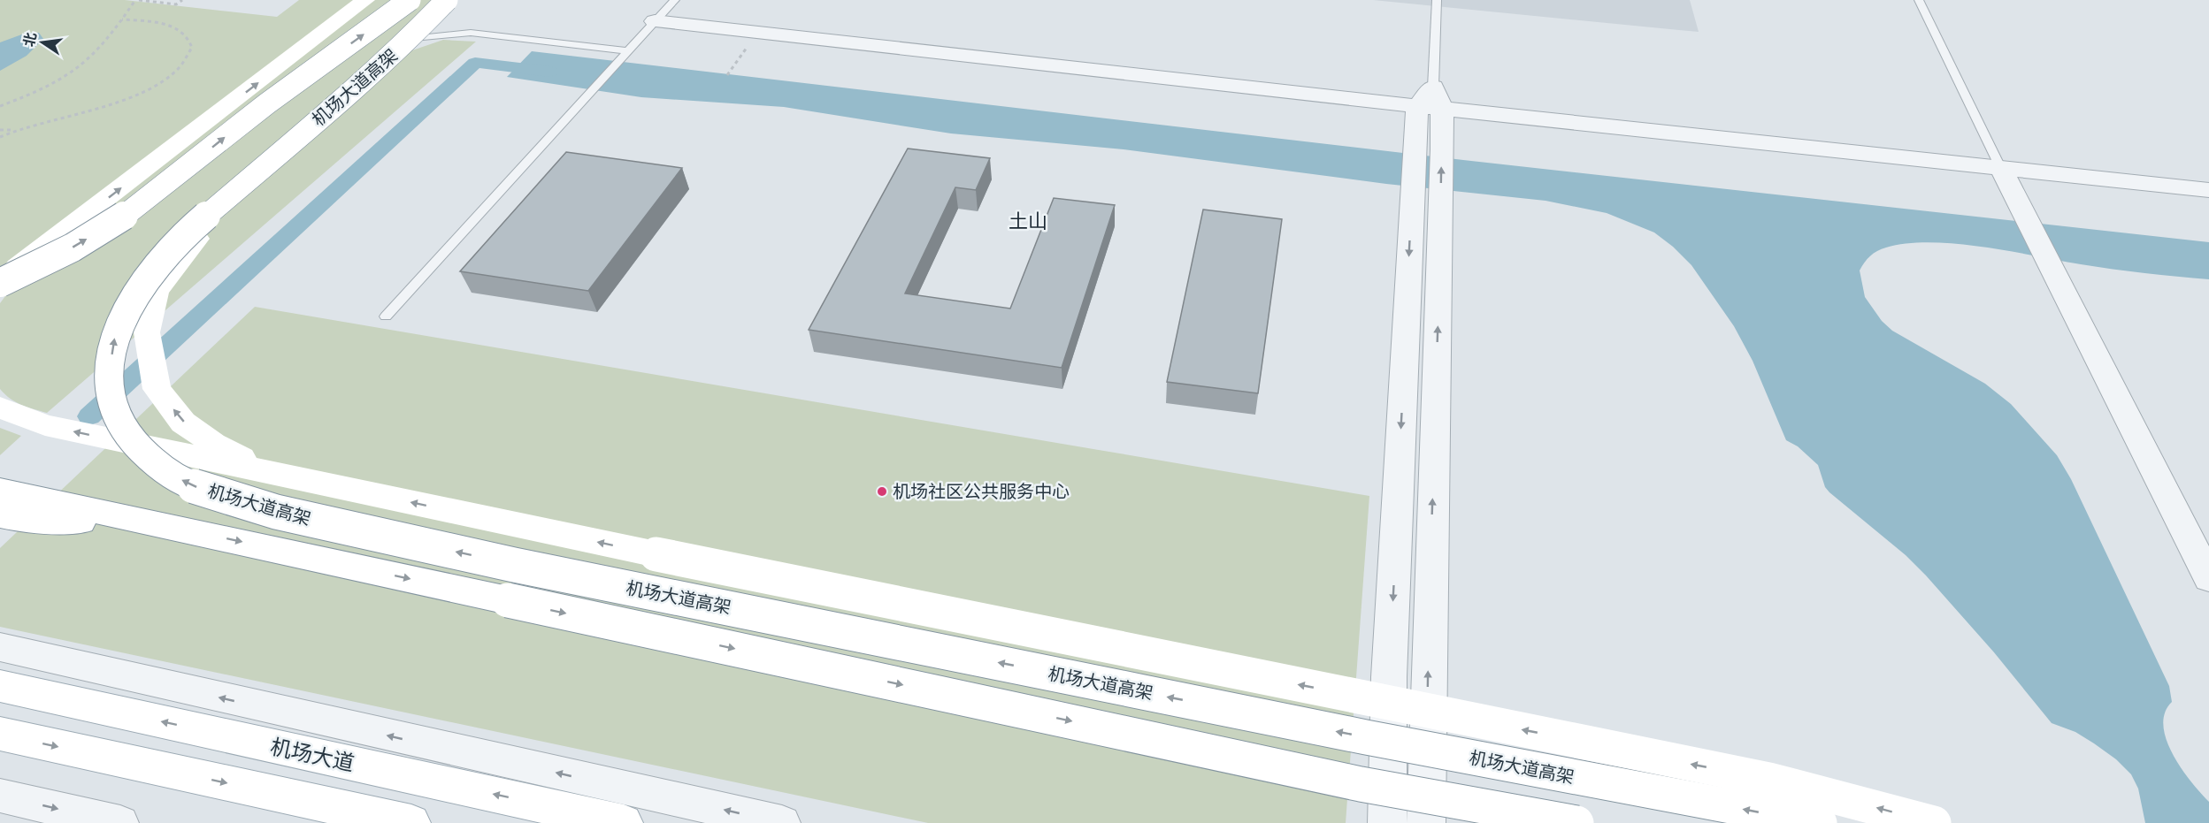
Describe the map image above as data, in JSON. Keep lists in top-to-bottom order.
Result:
{
  "streets": {
    "main road": ["机场大道高架", "机场大道"]
  },
  "districts": ["土山"],
  "places": ["机场社区公共服务中心"],
  "north": "left"
}
